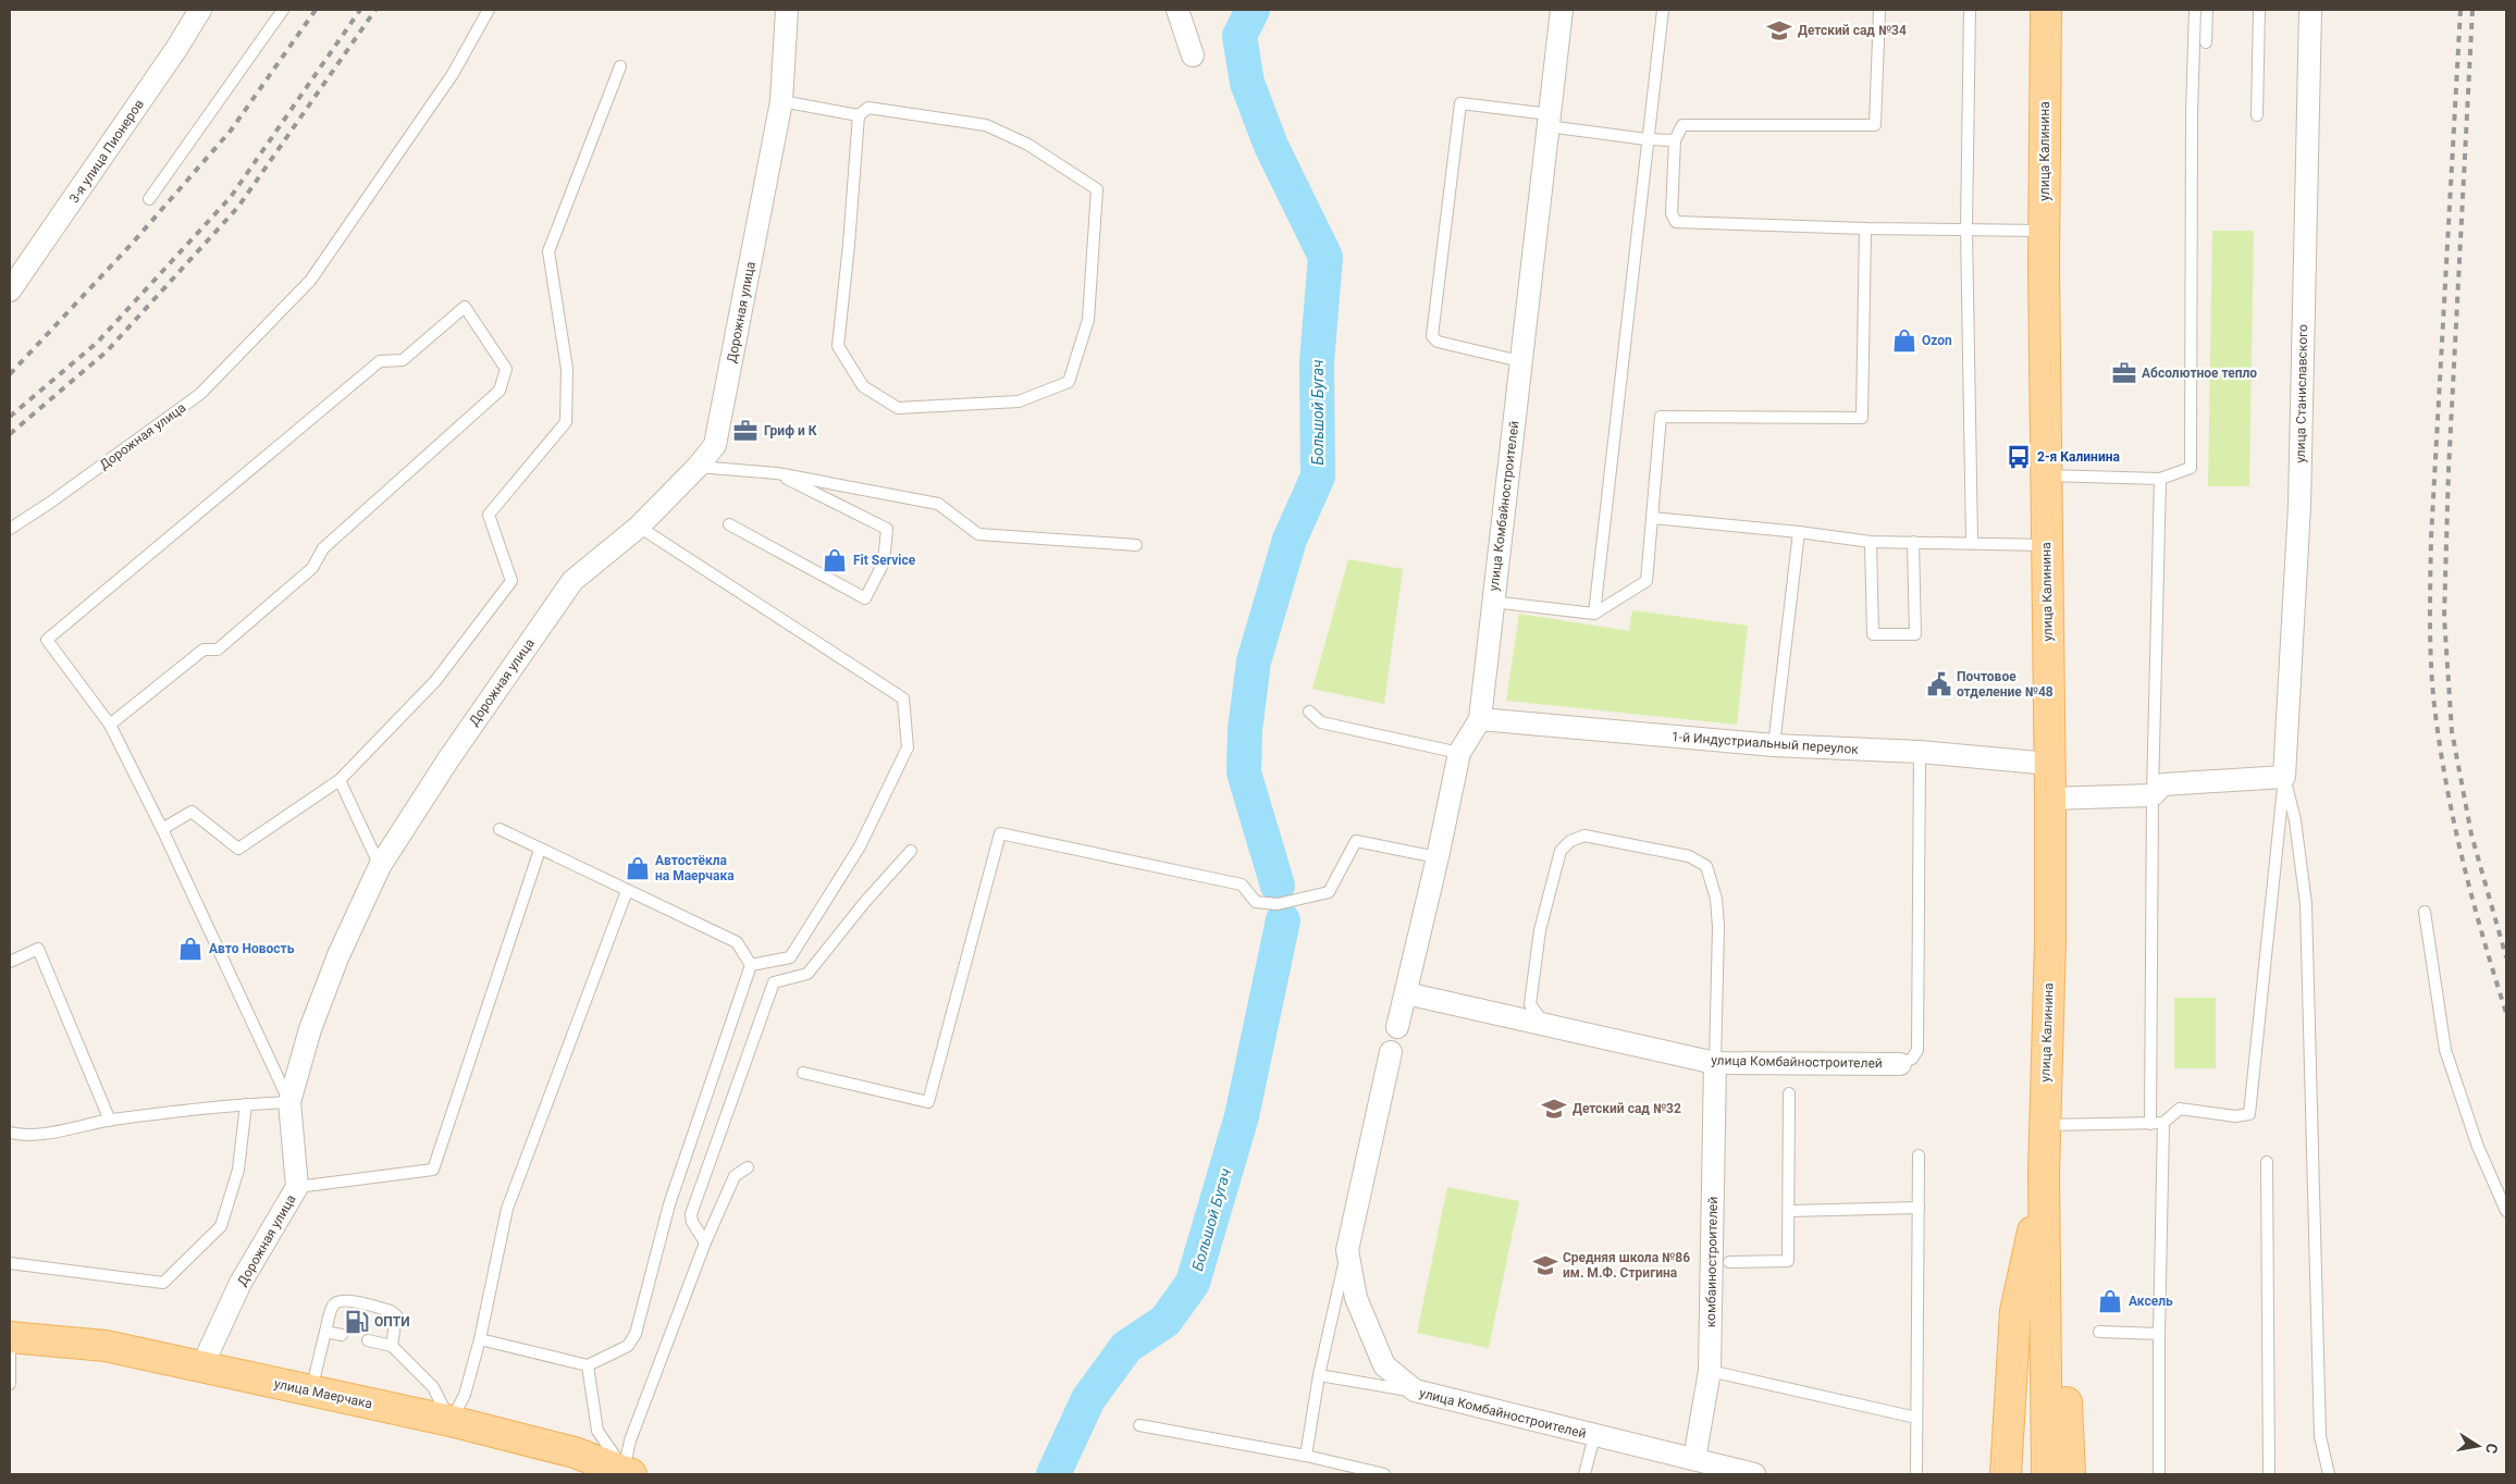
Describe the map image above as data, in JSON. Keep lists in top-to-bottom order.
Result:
{
  "streets": {
    "main road": ["улица Калинина", "улица Маерчака"],
    "street": [
      "3-я улица Пионеров",
      "Дорожная улица",
      "улица Станиславского",
      "улица Комбайностроителей",
      "1-й Индустриальный переулок",
      "комбаиностроителей"
    ]
  },
  "crossings": [
    ["улица Калинина", "1-й Индустриальный переулок"],
    ["Дорожная улица", "улица Маерчака"],
    ["улица Комбайностроителей", "1-й Индустриальный переулок"],
    ["улица Комбайностроителей", "комбаиностроителей"]
  ],
  "water": ["Большой Бугач"],
  "places": {
    "school or university": ["Детский сад №34", "Детский сад №32", "Средняя школа №86 им. М.Ф. Стригина"],
    "shop": [
      "Ozon",
      "Fit Service",
      "Автостёкла на Маерчака",
      "Авто Новость",
      "Аксель"
    ],
    "office": ["Абсолютное тепло", "Гриф и К"],
    "bus stop": ["2-я Калинина"],
    "public building": ["Почтовое отделение №48"],
    "fuel station": ["ОПТИ"]
  },
  "north": "right"
}
